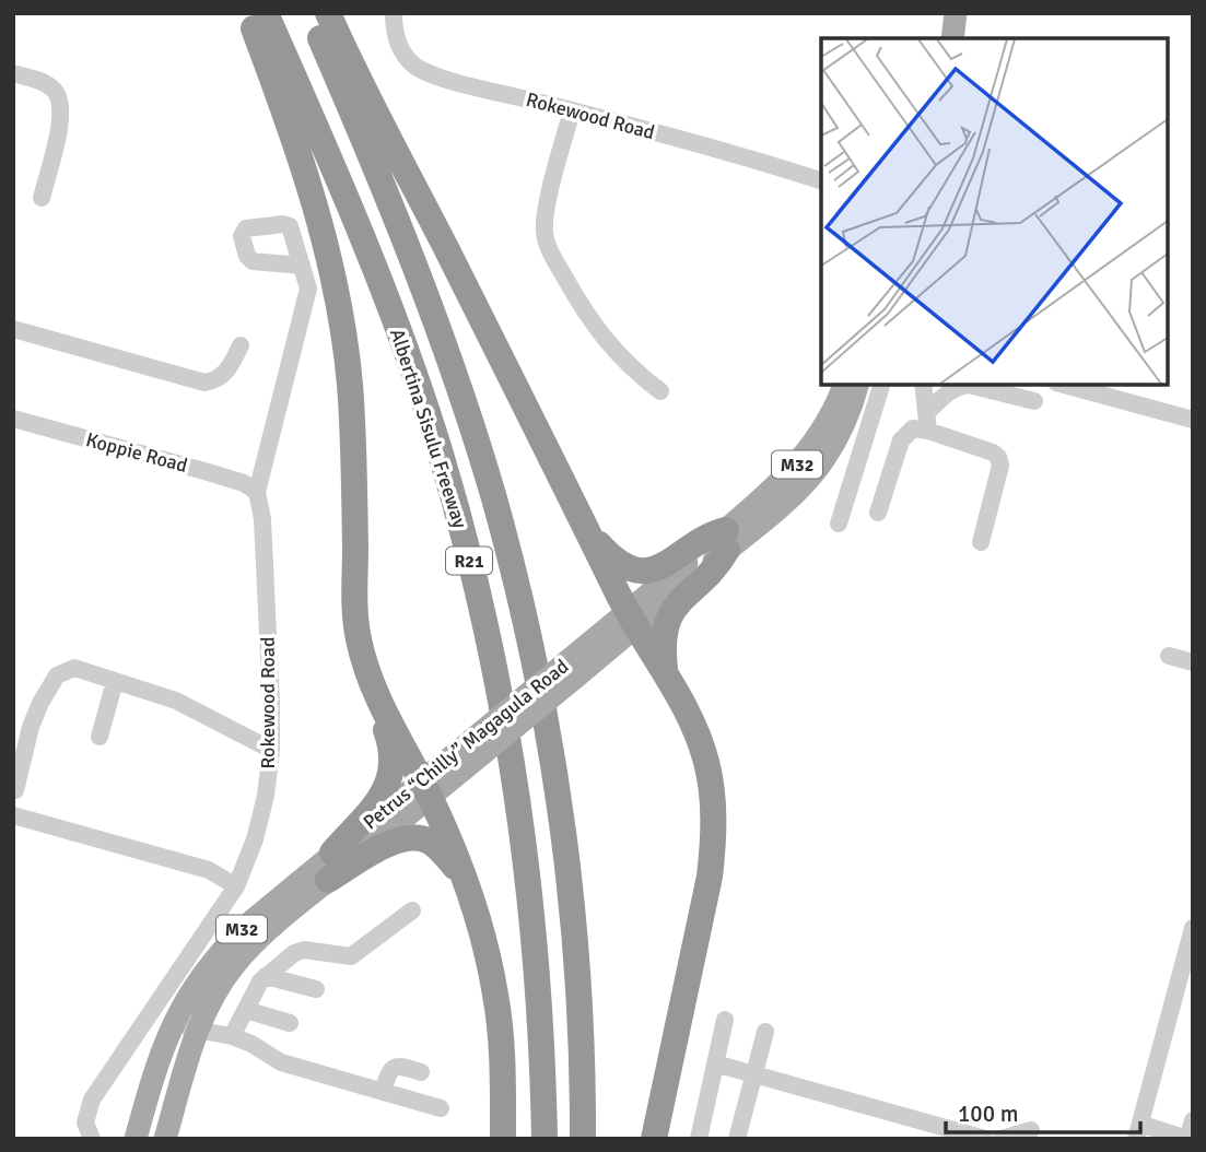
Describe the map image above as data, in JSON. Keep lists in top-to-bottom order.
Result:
{
  "streets": {
    "highway": ["Albertina Sisulu Freeway", "R21"],
    "main road": ["M32", "Petrus “Chilly” Magagula Road"],
    "street": ["Rokewood Road", "Koppie Road"]
  },
  "crossings": [
    ["Rokewood Road", "Koppie Road"]
  ],
  "scale_bar": "100 m"
}
